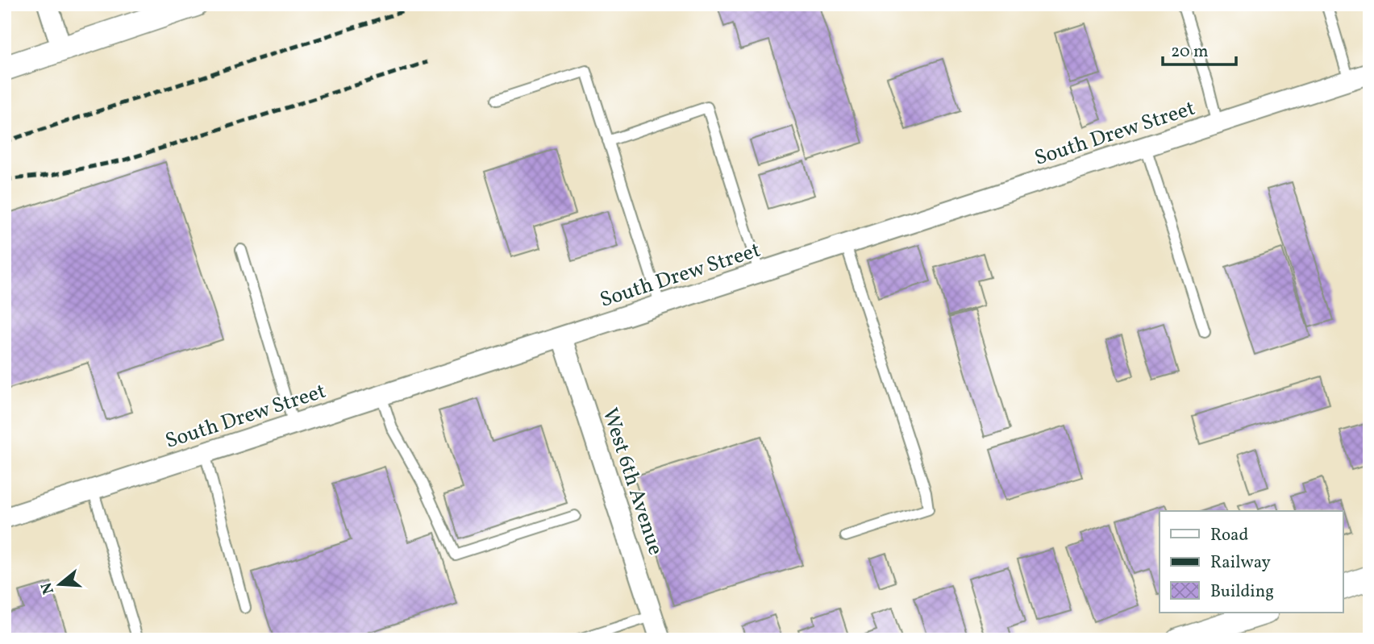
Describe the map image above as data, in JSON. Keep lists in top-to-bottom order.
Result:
{
  "streets": {
    "street": ["South Drew Street", "West 6th Avenue"]
  },
  "crossings": [
    ["South Drew Street", "West 6th Avenue"]
  ],
  "legend": ["Road", "Railway", "Building"],
  "scale_bar": "20 m",
  "north": "left"
}
